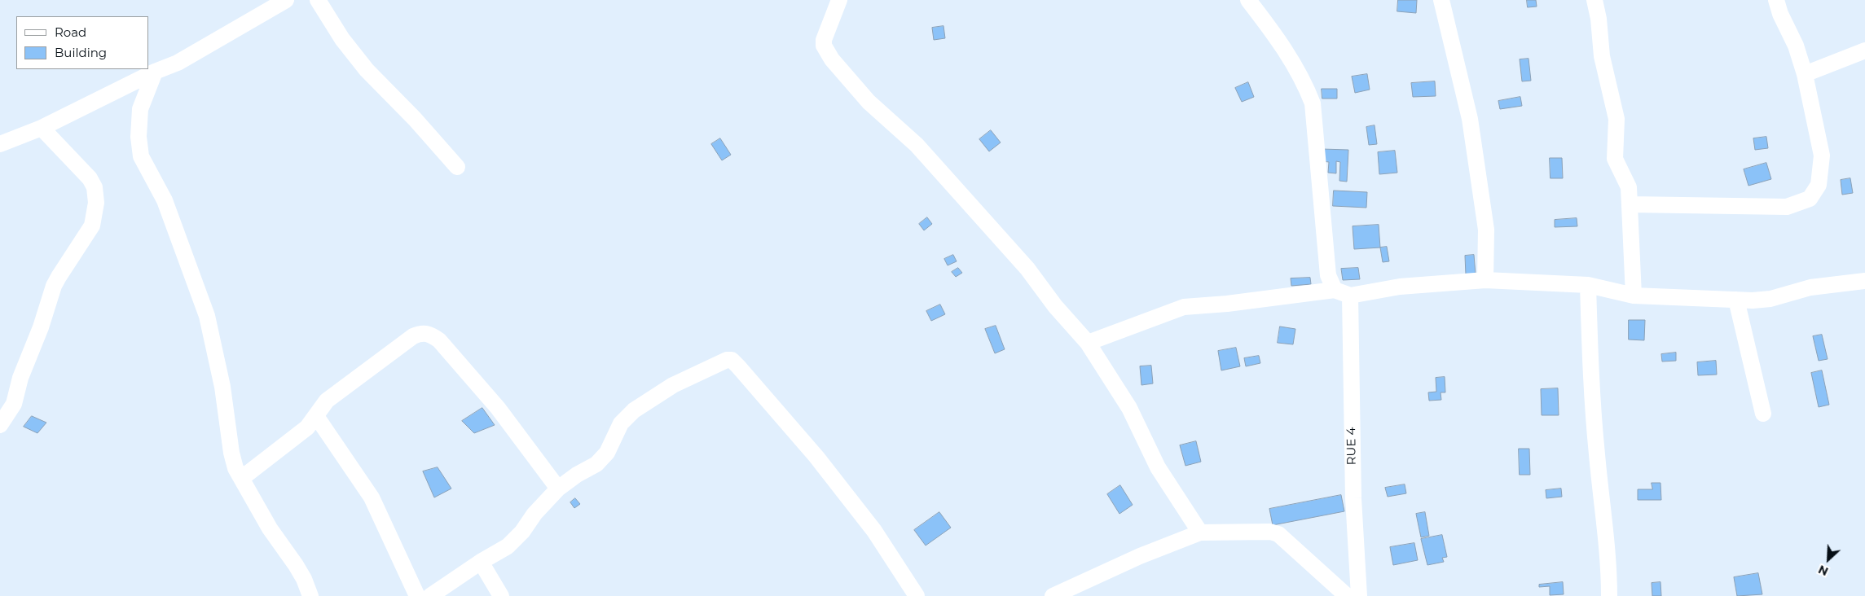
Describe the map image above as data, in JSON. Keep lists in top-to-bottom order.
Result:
{
  "streets": {
    "street": ["RUE 4"]
  },
  "legend": ["Road", "Building"],
  "north": "bottom left"
}
